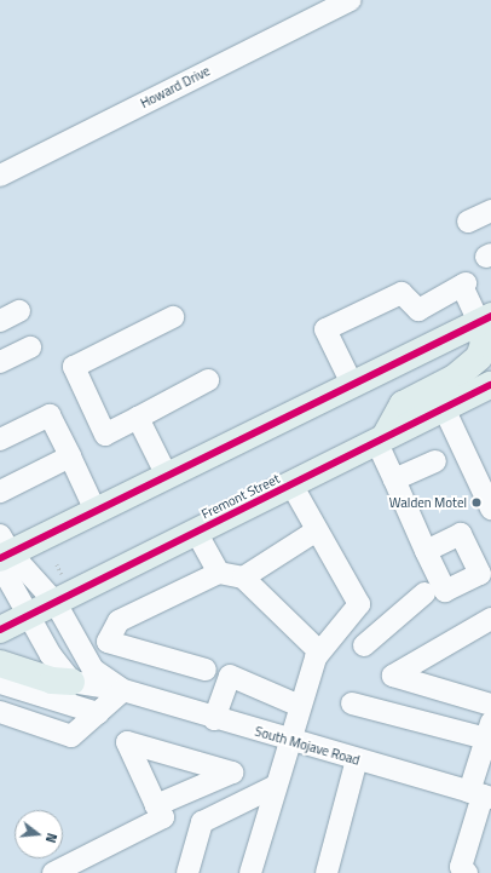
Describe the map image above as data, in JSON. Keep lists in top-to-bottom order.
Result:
{
  "streets": {
    "main road": ["Fremont Street"],
    "street": ["Howard Drive", "South Mojave Road"]
  },
  "crossings": [
    ["Fremont Street", "South Mojave Road"]
  ],
  "places": ["Walden Motel"],
  "north": "right"
}
